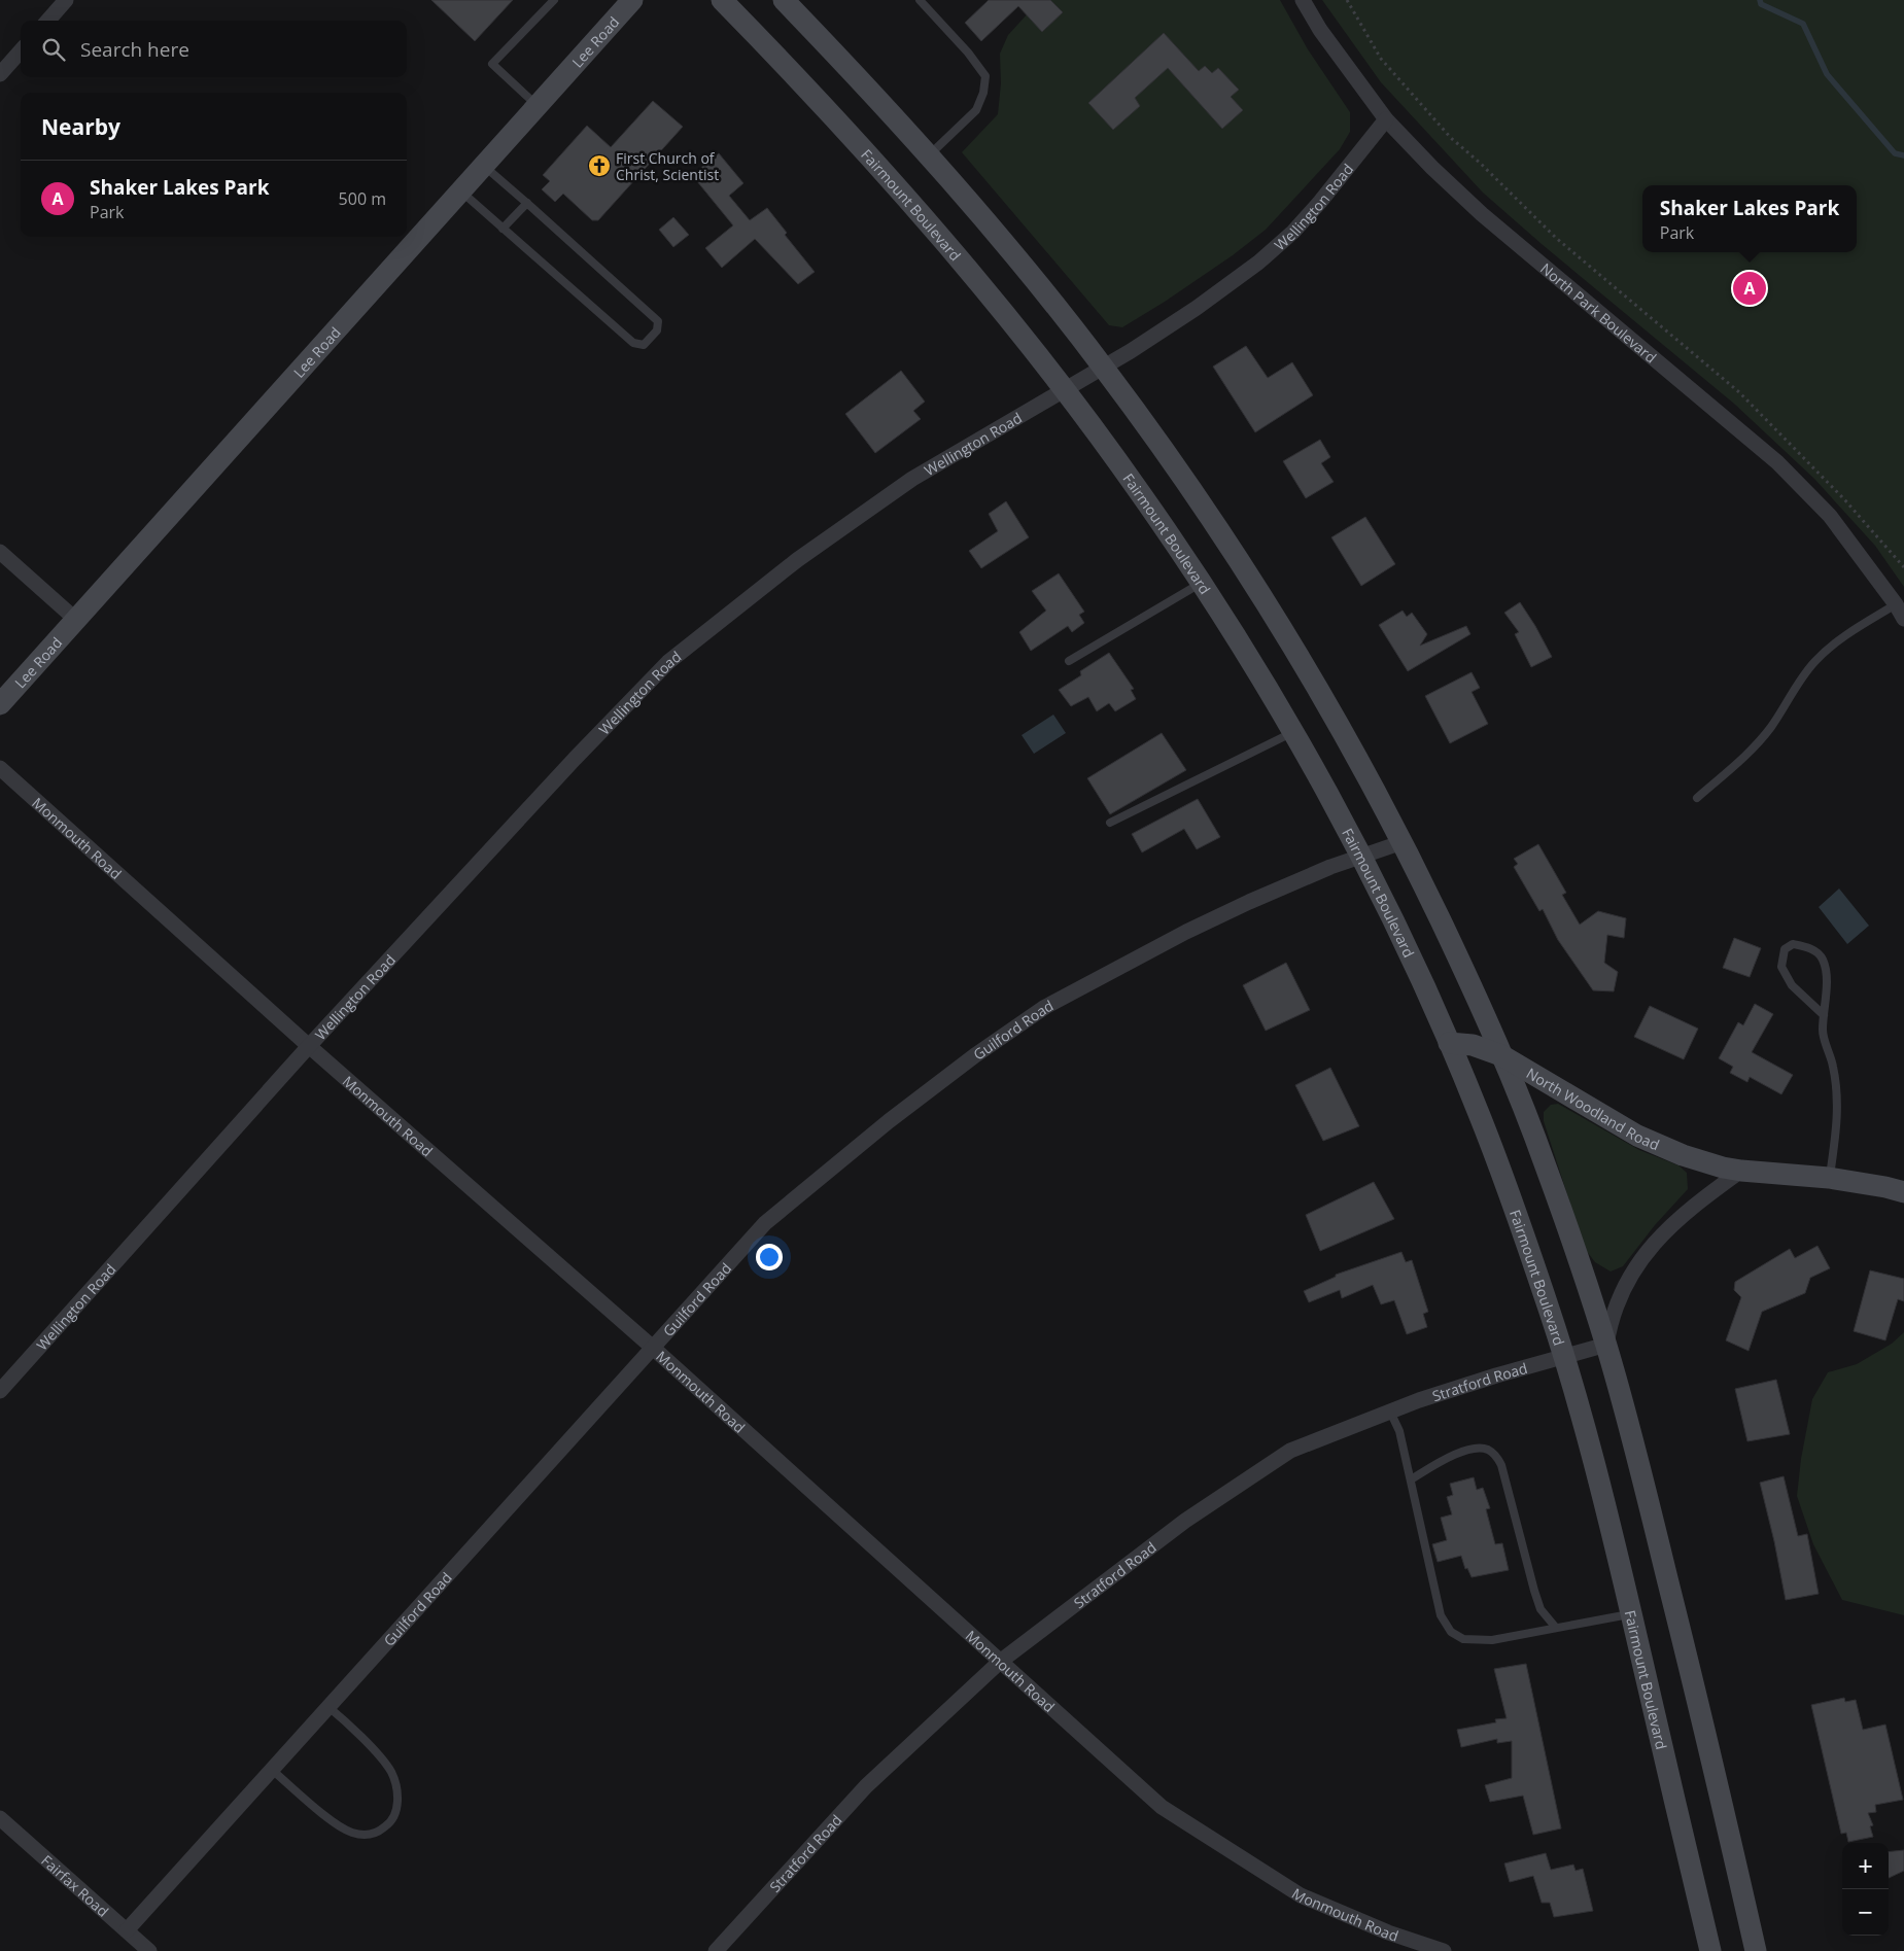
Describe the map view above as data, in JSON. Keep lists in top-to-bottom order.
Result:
{
  "streets": {
    "main road": ["Lee Road", "Fairmount Boulevard", "North Woodland Road"],
    "street": [
      "Wellington Road",
      "North Park Boulevard",
      "Monmouth Road",
      "Guilford Road",
      "Stratford Road",
      "Fairfax Road"
    ]
  },
  "crossings": [
    ["Fairmount Boulevard", "Wellington Road"],
    ["Fairmount Boulevard", "Guilford Road"],
    ["Fairmount Boulevard", "North Woodland Road"],
    ["Fairmount Boulevard", "Stratford Road"],
    ["Wellington Road", "North Park Boulevard"],
    ["Wellington Road", "Monmouth Road"],
    ["Monmouth Road", "Guilford Road"],
    ["Monmouth Road", "Stratford Road"],
    ["Guilford Road", "Fairfax Road"]
  ],
  "places": {
    "church": ["First Church of Christ, Scientist"]
  },
  "page": {
    "search": "Search here",
    "heading": "Nearby",
    "list": [
      {
        "mark": "A",
        "name": "Shaker Lakes Park",
        "note": "Park",
        "value": "500 m"
      }
    ],
    "popup": ["Shaker Lakes Park", "Park"],
    "pins": "A",
    "map_buttons": ["+", "−"]
  }
}
